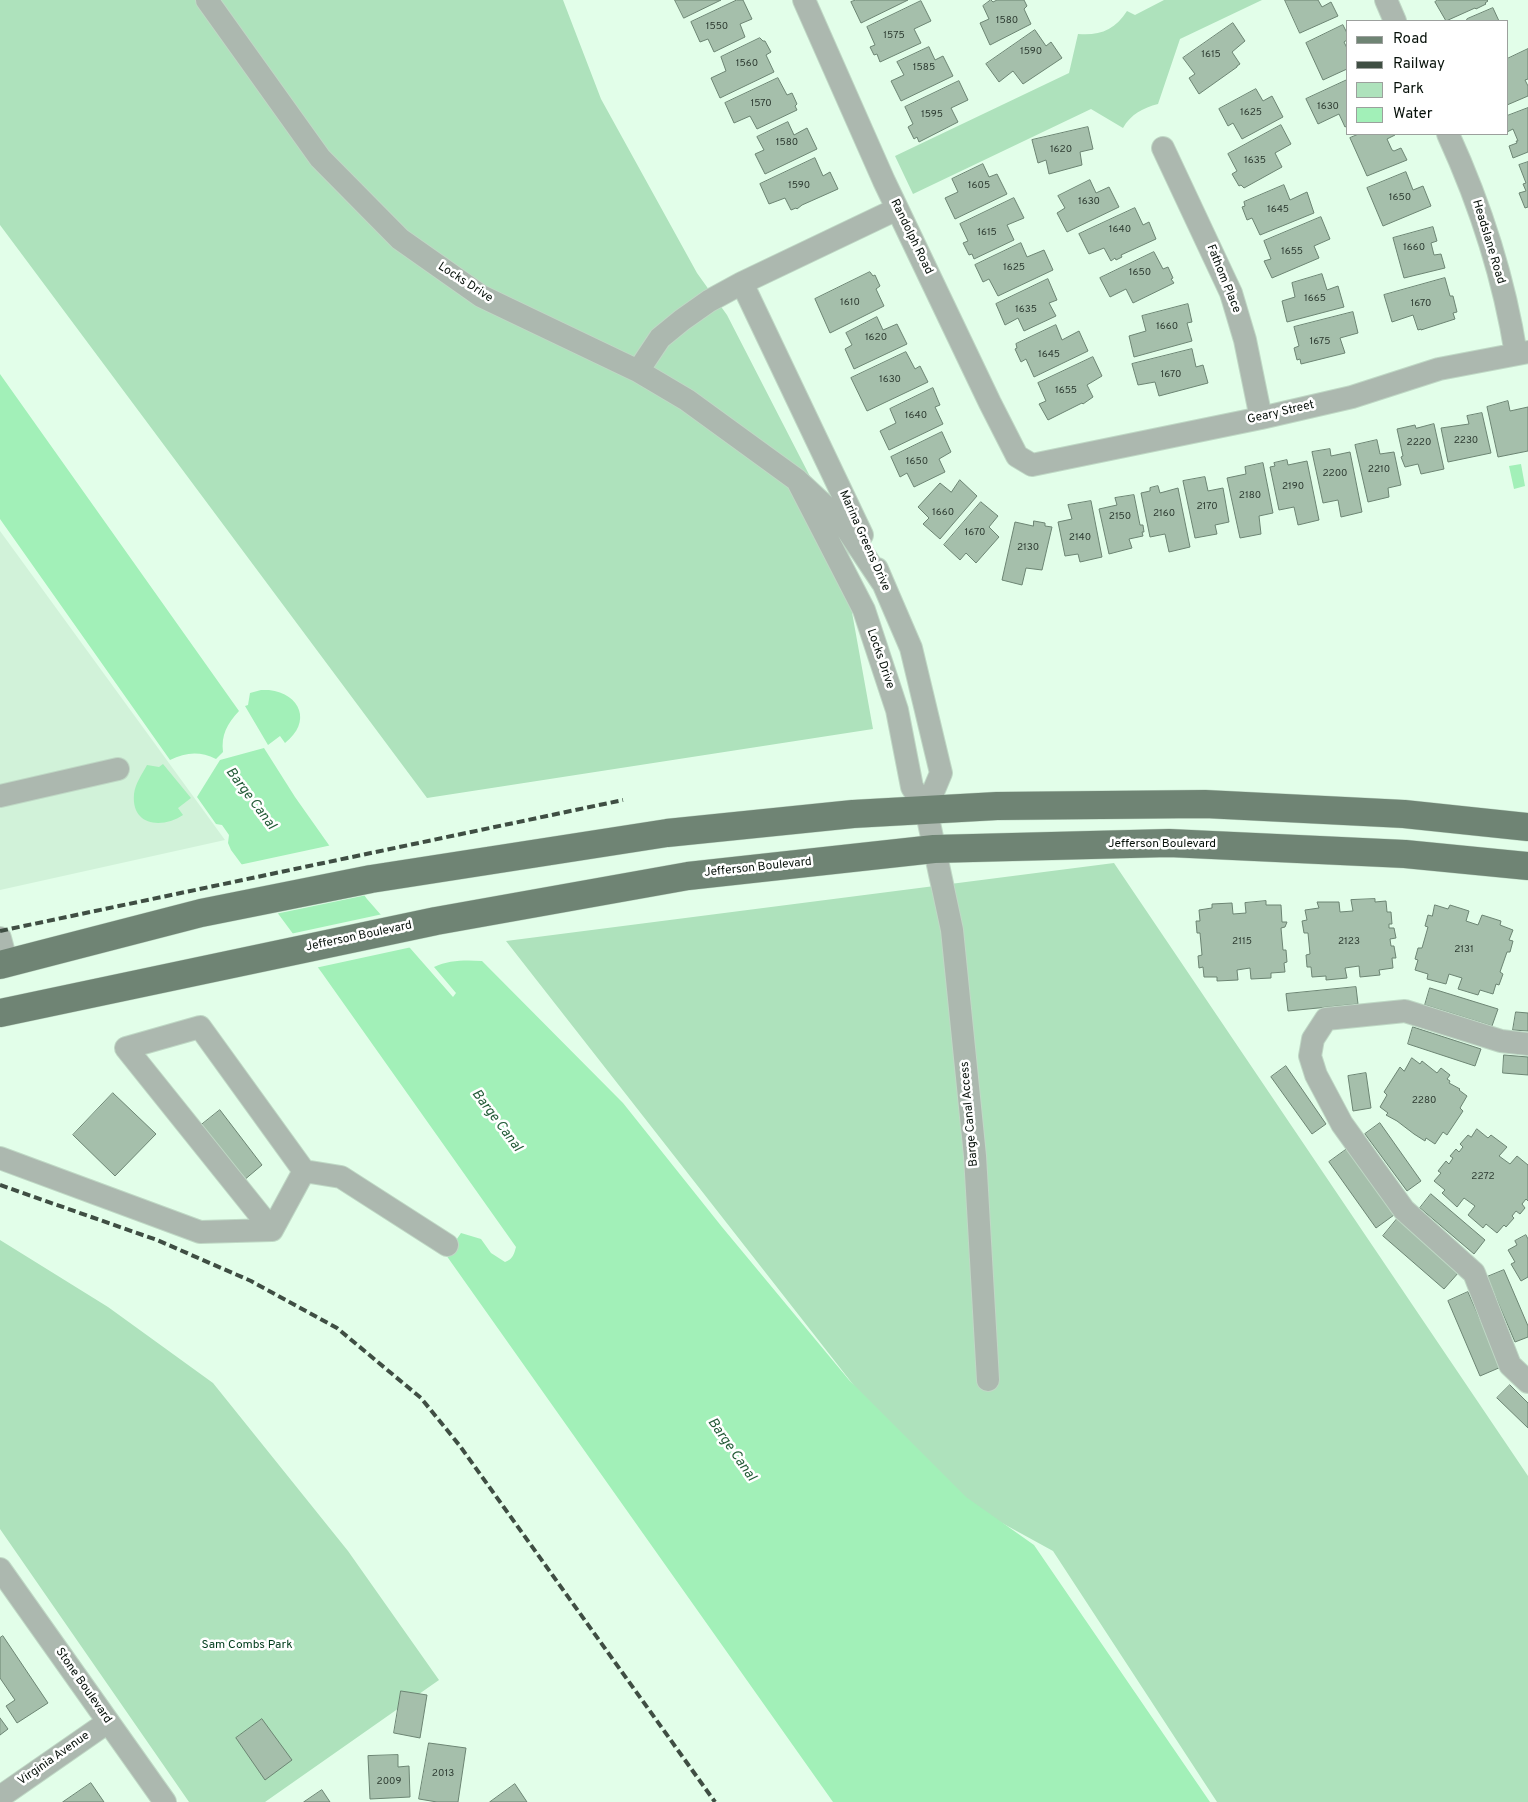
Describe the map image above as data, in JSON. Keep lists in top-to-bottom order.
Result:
{
  "streets": {
    "main road": ["Jefferson Boulevard"],
    "street": [
      "Randolph Road",
      "Headslane Road",
      "Fathom Place",
      "Locks Drive",
      "Geary Street",
      "Marina Greens Drive",
      "Barge Canal Access",
      "Stone Boulevard",
      "Virginia Avenue"
    ]
  },
  "crossings": [
    ["Randolph Road", "Geary Street"],
    ["Headslane Road", "Geary Street"],
    ["Fathom Place", "Geary Street"],
    ["Locks Drive", "Marina Greens Drive"],
    ["Locks Drive", "Jefferson Boulevard"],
    ["Locks Drive", "Barge Canal Access"],
    ["Jefferson Boulevard", "Barge Canal Access"],
    ["Stone Boulevard", "Virginia Avenue"]
  ],
  "water": ["Barge Canal"],
  "parks": ["Sam Combs Park"],
  "house_numbers": [
    "1580",
    "1550",
    "1575",
    "1590",
    "1615",
    "1560",
    "1585",
    "1570",
    "1630",
    "1625",
    "1595",
    "1580",
    "1620",
    "1635",
    "1590",
    "1605",
    "1650",
    "1630",
    "1645",
    "1640",
    "1615",
    "1660",
    "1655",
    "1625",
    "1650",
    "1665",
    "1610",
    "1670",
    "1635",
    "1660",
    "1620",
    "1675",
    "1645",
    "1670",
    "1630",
    "1655",
    "1640",
    "2230",
    "2220",
    "1650",
    "2210",
    "2200",
    "2190",
    "2180",
    "2170",
    "1660",
    "2160",
    "2150",
    "1670",
    "2140",
    "2130",
    "2115",
    "2123",
    "2131",
    "2280",
    "2272",
    "2013",
    "2009"
  ],
  "legend": [
    "Road",
    "Railway",
    "Park",
    "Water"
  ]
}
